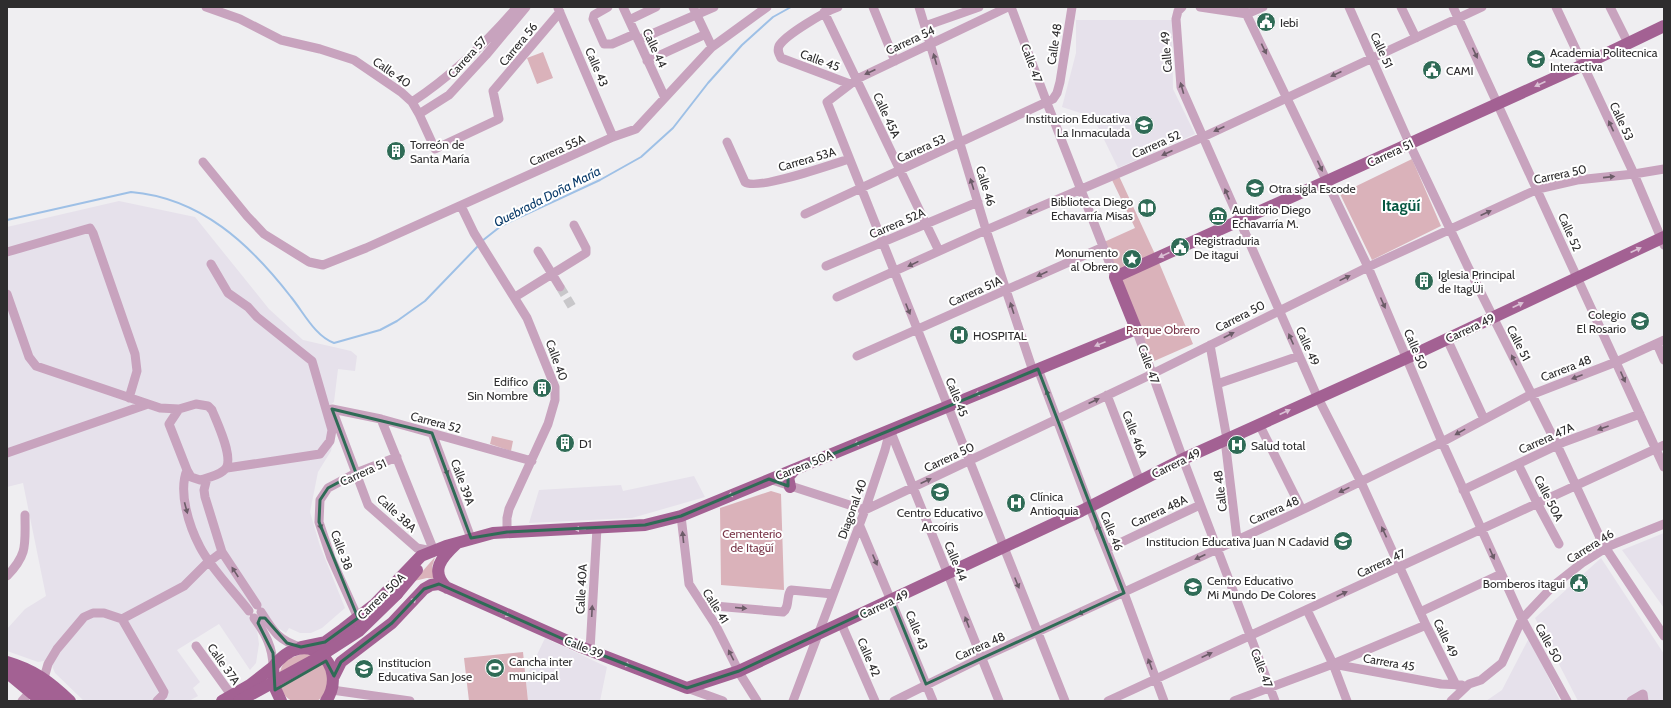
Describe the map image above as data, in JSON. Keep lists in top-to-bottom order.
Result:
{
  "streets": {
    "main road": [
      "Calle 47",
      "Carrera 51",
      "Carrera 49",
      "Carrera 50A",
      "Calle 39"
    ],
    "street": [
      "Carrera 54",
      "Carrera 56",
      "Calle 48",
      "Calle 44",
      "Calle 51",
      "Calle 49",
      "Carrera 57",
      "Calle 45",
      "Calle 43",
      "Calle 40",
      "Calle 45A",
      "Calle 53",
      "Carrera 52",
      "Carrera 53",
      "Carrera 55A",
      "Carrera 53A",
      "Carrera 50",
      "Calle 46",
      "Carrera 52A",
      "Calle 52",
      "Carrera 51A",
      "Calle 50",
      "Carrera 48",
      "Calle 46A",
      "Carrera 47A",
      "Calle 39A",
      "Calle 50A",
      "Diagonal 40",
      "Carrera 48A",
      "Calle 38A",
      "Carrera 46",
      "Calle 38",
      "Carrera 47",
      "Calle 40A",
      "Calle 41",
      "Calle 42",
      "Carrera 45",
      "Calle 37A"
    ]
  },
  "crossings": [
    ["Carrera 54", "Calle 45"],
    ["Carrera 54", "Calle 47"],
    ["Carrera 54", "Calle 45A"],
    ["Carrera 54", "Calle 46"],
    ["Carrera 56", "Calle 43"],
    ["Carrera 56", "Calle 40"],
    ["Calle 48", "Calle 47"],
    ["Calle 48", "Carrera 53"],
    ["Calle 48", "Carrera 50"],
    ["Calle 48", "Carrera 49"],
    ["Calle 48", "Carrera 48"],
    ["Calle 44", "Carrera 55A"],
    ["Calle 44", "Carrera 50"],
    ["Calle 44", "Carrera 49"],
    ["Calle 44", "Carrera 48"],
    ["Calle 44", "Carrera 50A"],
    ["Calle 44", "Diagonal 40"],
    ["Calle 51", "Carrera 52"],
    ["Calle 51", "Carrera 51"],
    ["Calle 51", "Carrera 50"],
    ["Calle 51", "Carrera 49"],
    ["Calle 51", "Carrera 48"],
    ["Calle 51", "Carrera 47A"],
    ["Calle 51", "Carrera 46"],
    ["Calle 51", "Carrera 47"],
    ["Calle 49", "Carrera 52"],
    ["Calle 49", "Carrera 51"],
    ["Calle 49", "Carrera 50"],
    ["Calle 49", "Carrera 49"],
    ["Calle 49", "Carrera 48"],
    ["Calle 49", "Carrera 47"],
    ["Calle 49", "Carrera 45"],
    ["Carrera 57", "Calle 40"],
    ["Calle 45", "Calle 45A"],
    ["Calle 45", "Carrera 52"],
    ["Calle 45", "Carrera 53"],
    ["Calle 45", "Carrera 53A"],
    ["Calle 45", "Carrera 50"],
    ["Calle 45", "Carrera 52A"],
    ["Calle 45", "Carrera 51A"],
    ["Calle 45", "Carrera 49"],
    ["Calle 45", "Carrera 48"],
    ["Calle 45", "Carrera 50A"],
    ["Calle 47", "Carrera 52"],
    ["Calle 47", "Carrera 53"],
    ["Calle 47", "Carrera 51"],
    ["Calle 47", "Carrera 50"],
    ["Calle 47", "Carrera 51A"],
    ["Calle 47", "Carrera 49"],
    ["Calle 47", "Carrera 48"],
    ["Calle 47", "Carrera 50A"],
    ["Calle 47", "Carrera 48A"],
    ["Calle 47", "Carrera 47"],
    ["Calle 43", "Carrera 55A"],
    ["Calle 43", "Carrera 49"],
    ["Calle 43", "Carrera 48"],
    ["Calle 43", "Diagonal 40"],
    ["Calle 40", "Carrera 52"],
    ["Calle 40", "Carrera 55A"],
    ["Calle 40", "Carrera 50A"],
    ["Calle 45A", "Carrera 52"],
    ["Calle 45A", "Carrera 53"],
    ["Calle 45A", "Carrera 52A"],
    ["Calle 53", "Carrera 51"],
    ["Calle 53", "Carrera 50"],
    ["Calle 53", "Carrera 49"],
    ["Carrera 52", "Calle 46"],
    ["Carrera 52", "Calle 52"],
    ["Carrera 52", "Calle 50"],
    ["Carrera 52", "Calle 39A"],
    ["Carrera 52", "Calle 38A"],
    ["Carrera 53", "Calle 46"],
    ["Carrera 51", "Calle 52"],
    ["Carrera 51", "Calle 50"],
    ["Carrera 51", "Calle 38A"],
    ["Carrera 51", "Calle 38"],
    ["Carrera 50", "Calle 46"],
    ["Carrera 50", "Calle 52"],
    ["Carrera 50", "Calle 50"],
    ["Carrera 50", "Calle 46A"],
    ["Carrera 50", "Diagonal 40"],
    ["Calle 46", "Carrera 52A"],
    ["Calle 46", "Carrera 51A"],
    ["Calle 46", "Carrera 49"],
    ["Calle 46", "Carrera 48"],
    ["Calle 46", "Carrera 50A"],
    ["Calle 46", "Carrera 48A"],
    ["Calle 46", "Carrera 47"],
    ["Calle 52", "Carrera 49"],
    ["Calle 52", "Carrera 48"],
    ["Calle 52", "Carrera 47A"],
    ["Calle 52", "Carrera 47"],
    ["Carrera 49", "Calle 50"],
    ["Carrera 49", "Calle 46A"],
    ["Carrera 49", "Diagonal 40"],
    ["Carrera 49", "Calle 41"],
    ["Carrera 49", "Calle 39"],
    ["Carrera 49", "Calle 42"],
    ["Calle 50", "Carrera 48"],
    ["Calle 50", "Carrera 47A"],
    ["Calle 50", "Carrera 46"],
    ["Calle 50", "Carrera 47"],
    ["Carrera 47A", "Calle 50A"],
    ["Carrera 50A", "Calle 39A"],
    ["Carrera 50A", "Diagonal 40"],
    ["Carrera 50A", "Calle 38A"],
    ["Carrera 50A", "Calle 38"],
    ["Carrera 50A", "Calle 40A"],
    ["Carrera 50A", "Calle 41"],
    ["Carrera 50A", "Calle 39"],
    ["Calle 50A", "Carrera 47"],
    ["Carrera 46", "Carrera 45"],
    ["Calle 40A", "Calle 39"]
  ],
  "one_way": [
    "Calle 49",
    "Calle 53",
    "Carrera 52",
    "Carrera 50",
    "Calle 46",
    "Carrera 51A",
    "Calle 50",
    "Carrera 48",
    "Carrera 47A",
    "Calle 38",
    "Calle 40A",
    "Calle 41",
    "Calle 39"
  ],
  "districts": ["Itagüí"],
  "water": ["Quebrada Doña María"],
  "parks": ["Parque Obrero", "Cementerio de Itagüí"],
  "places": {
    "public building": [
      "Iebi",
      "CAMI",
      "Registraduria De itagui",
      "Bomberos itagui"
    ],
    "school or university": [
      "Academia Politecnica Interactiva",
      "Institucion Educativa La Inmaculada",
      "Otra sigla Escode",
      "Colegio El Rosario",
      "Centro Educativo Arcoíris",
      "Institucion Educativa Juan N Cadavid",
      "Centro Educativo Mi Mundo De Colores",
      "Institucion Educativa San Jose"
    ],
    "building": [
      "Torreón de Santa María",
      "Iglesia Principal de ItagÜi",
      "Edifico Sin Nombre",
      "D1"
    ],
    "library": ["Biblioteca Diego Echavarría Misas"],
    "museum": ["Auditorio Diego Echavarría M."],
    "place": ["Monumento al Obrero"],
    "hospital": ["HOSPITAL", "Salud total", "Clínica Antioquia"],
    "sports": ["Cancha inter municipal"]
  }
}
